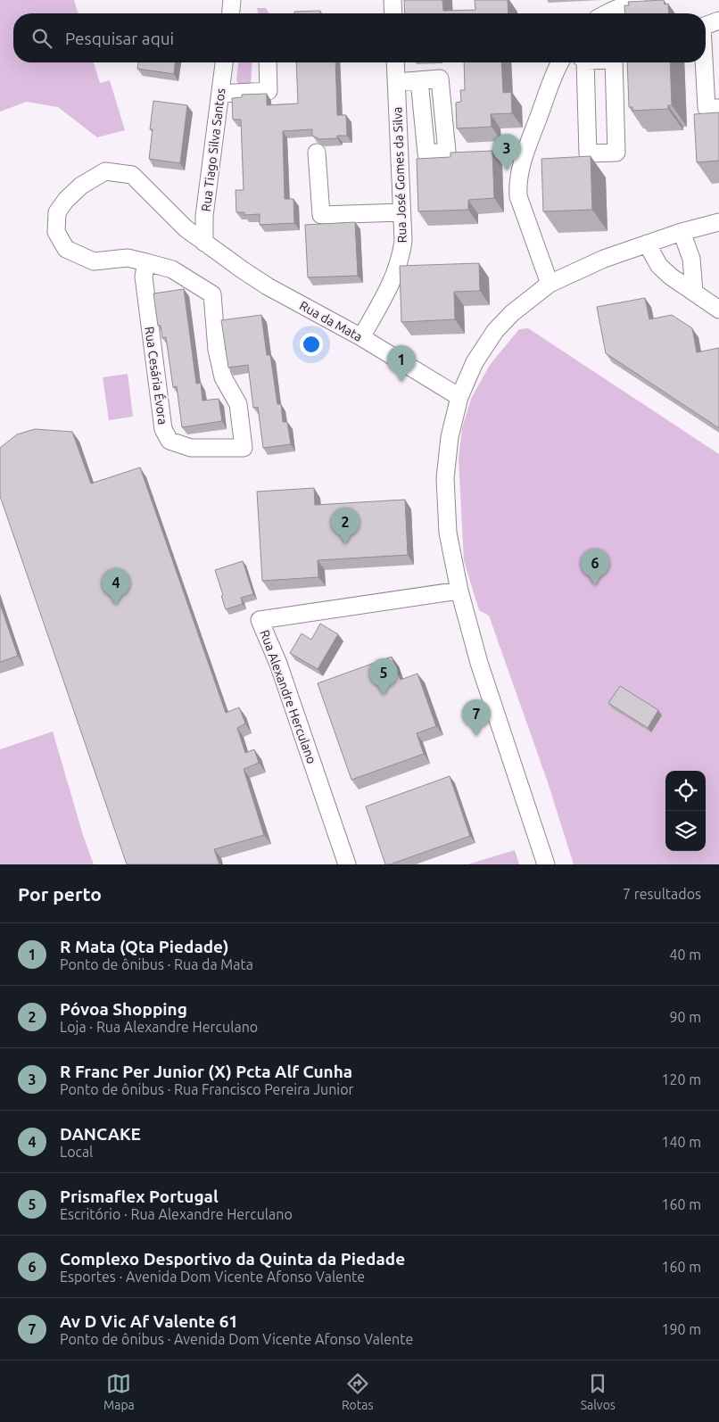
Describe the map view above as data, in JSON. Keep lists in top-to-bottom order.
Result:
{
  "streets": {
    "street": [
      "Rua Tiago Silva Santos",
      "Rua José Gomes da Silva",
      "Rua da Mata",
      "Rua Cesária Évora",
      "Rua Alexandre Herculano"
    ]
  },
  "crossings": [
    ["Rua Tiago Silva Santos", "Rua da Mata"],
    ["Rua José Gomes da Silva", "Rua da Mata"],
    ["Rua da Mata", "Rua Cesária Évora"]
  ],
  "page": {
    "search": "Pesquisar aqui",
    "pins": [
      "3",
      "1",
      "2",
      "6",
      "4",
      "5",
      "7"
    ],
    "heading": ["Por perto", "7 resultados"],
    "list": [
      {
        "mark": "1",
        "name": "R Mata (Qta Piedade)",
        "note": "Ponto de ônibus · Rua da Mata",
        "value": "40 m"
      },
      {
        "mark": "2",
        "name": "Póvoa Shopping",
        "note": "Loja · Rua Alexandre Herculano",
        "value": "90 m"
      },
      {
        "mark": "3",
        "name": "R Franc Per Junior (X) Pcta Alf Cunha",
        "note": "Ponto de ônibus · Rua Francisco Pereira Junior",
        "value": "120 m"
      },
      {
        "mark": "4",
        "name": "DANCAKE",
        "note": "Local",
        "value": "140 m"
      },
      {
        "mark": "5",
        "name": "Prismaflex Portugal",
        "note": "Escritório · Rua Alexandre Herculano",
        "value": "160 m"
      },
      {
        "mark": "6",
        "name": "Complexo Desportivo da Quinta da Piedade",
        "note": "Esportes · Avenida Dom Vicente Afonso Valente",
        "value": "160 m"
      },
      {
        "mark": "7",
        "name": "Av D Vic Af Valente 61",
        "note": "Ponto de ônibus · Avenida Dom Vicente Afonso Valente",
        "value": "190 m"
      }
    ],
    "nav": ["Mapa", "Rotas", "Salvos"]
  }
}
